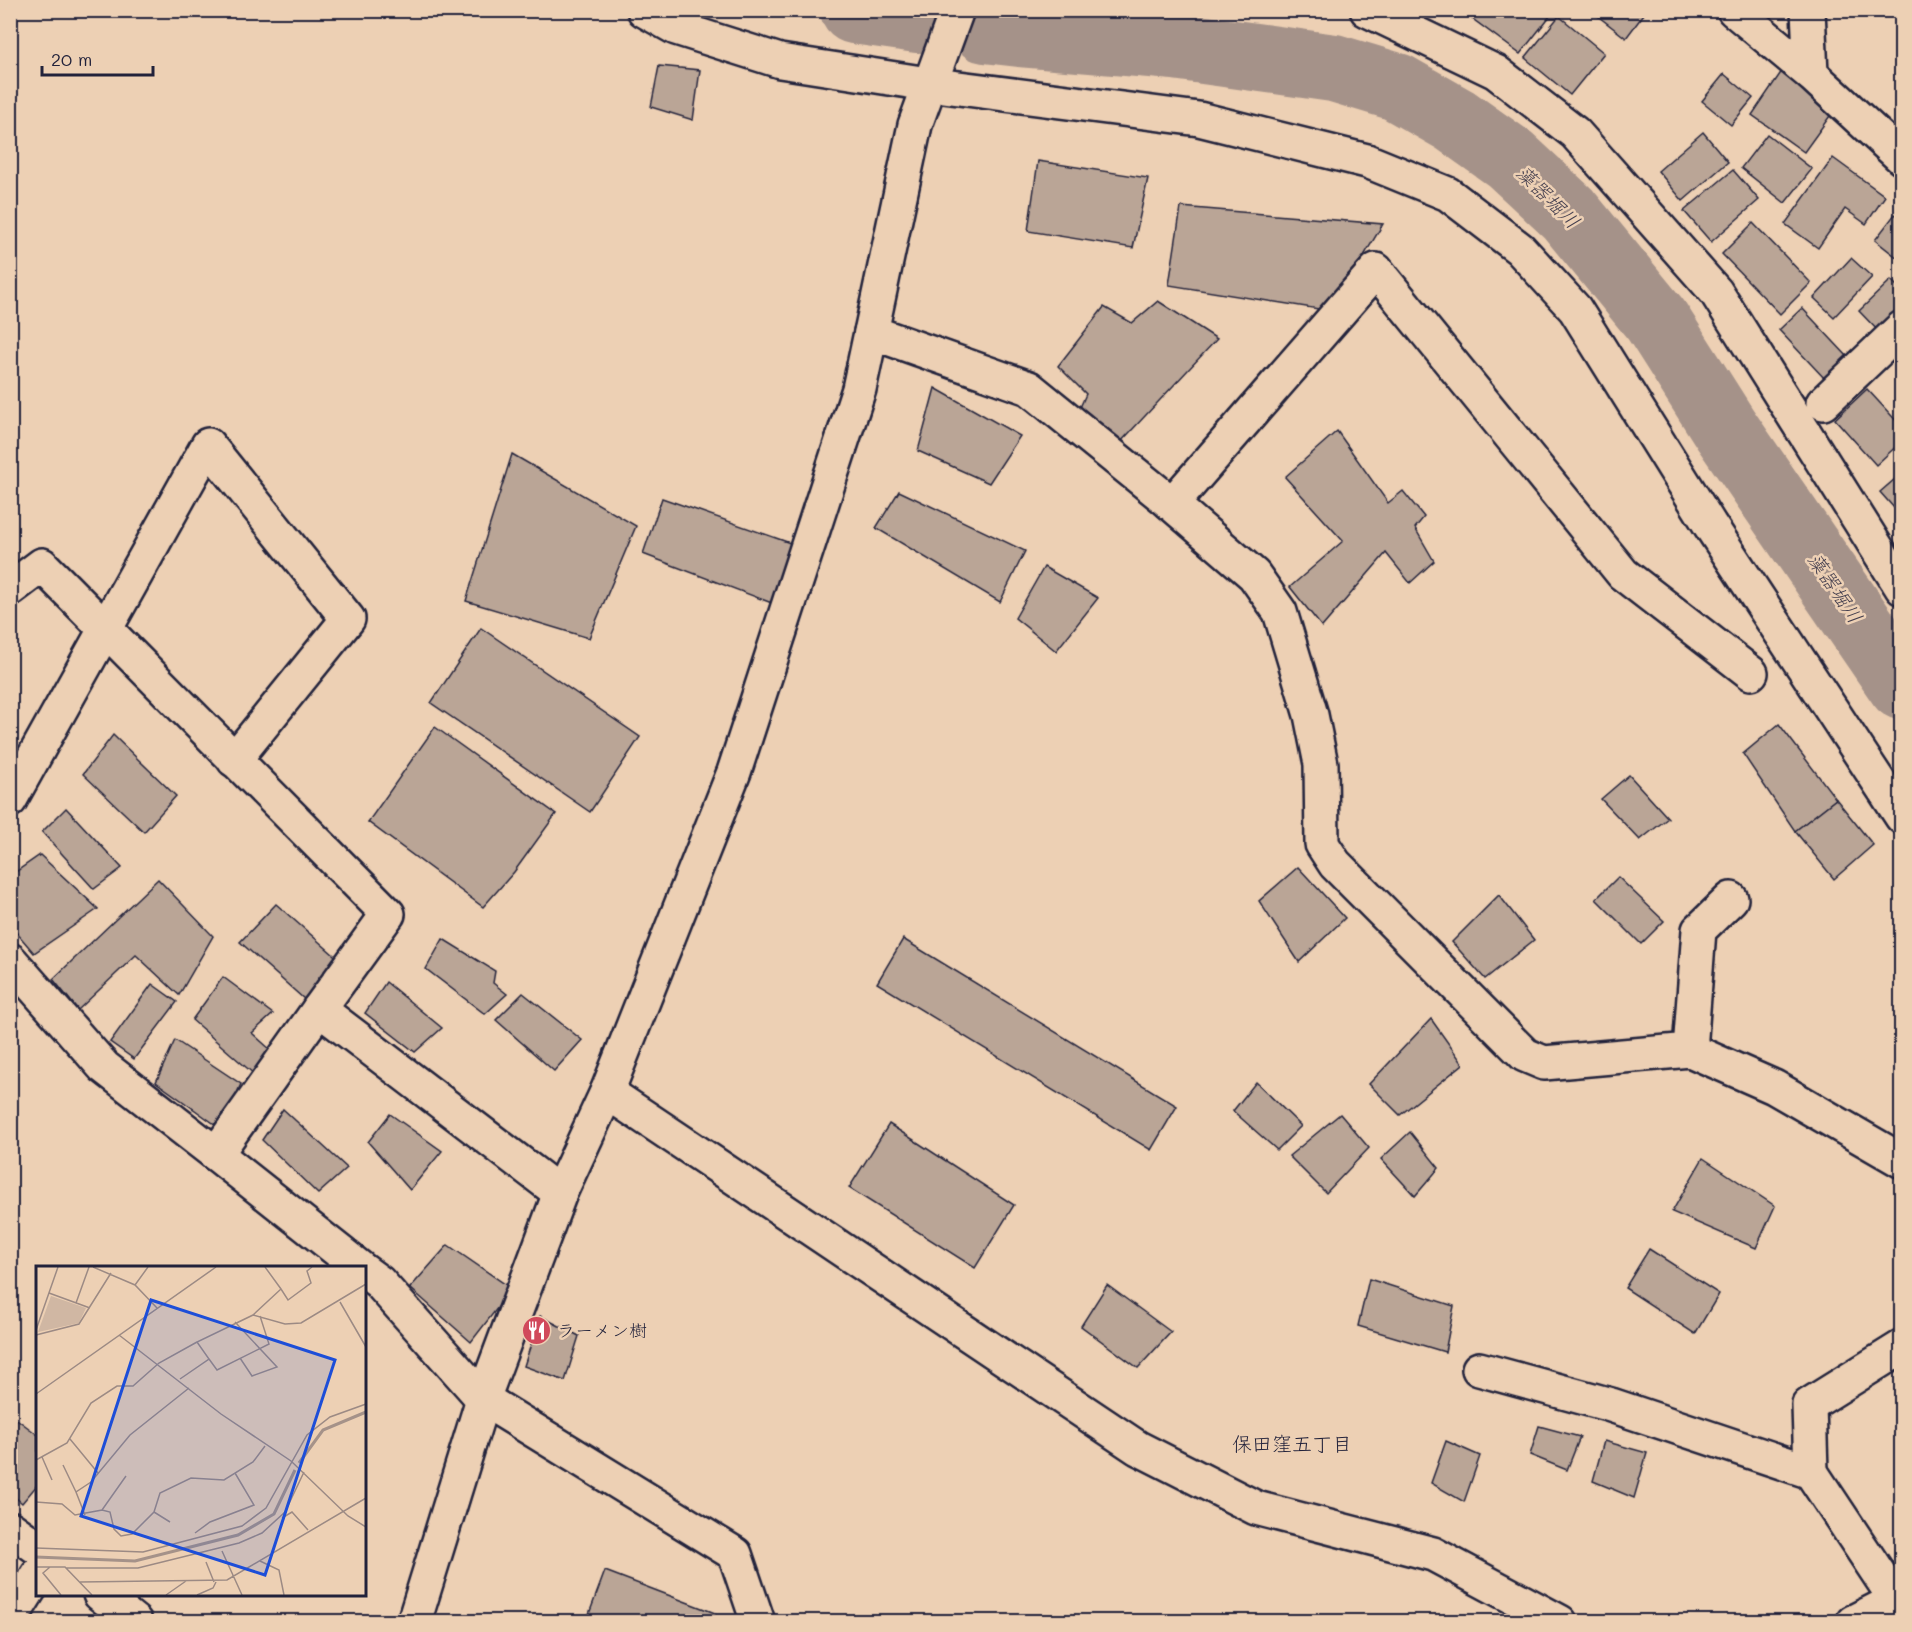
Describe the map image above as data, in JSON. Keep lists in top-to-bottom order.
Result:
{
  "districts": ["保田窪五丁目"],
  "water": ["藻器堀川"],
  "places": {
    "restaurant": ["ラーメン樹"]
  },
  "scale_bar": "20 m"
}
